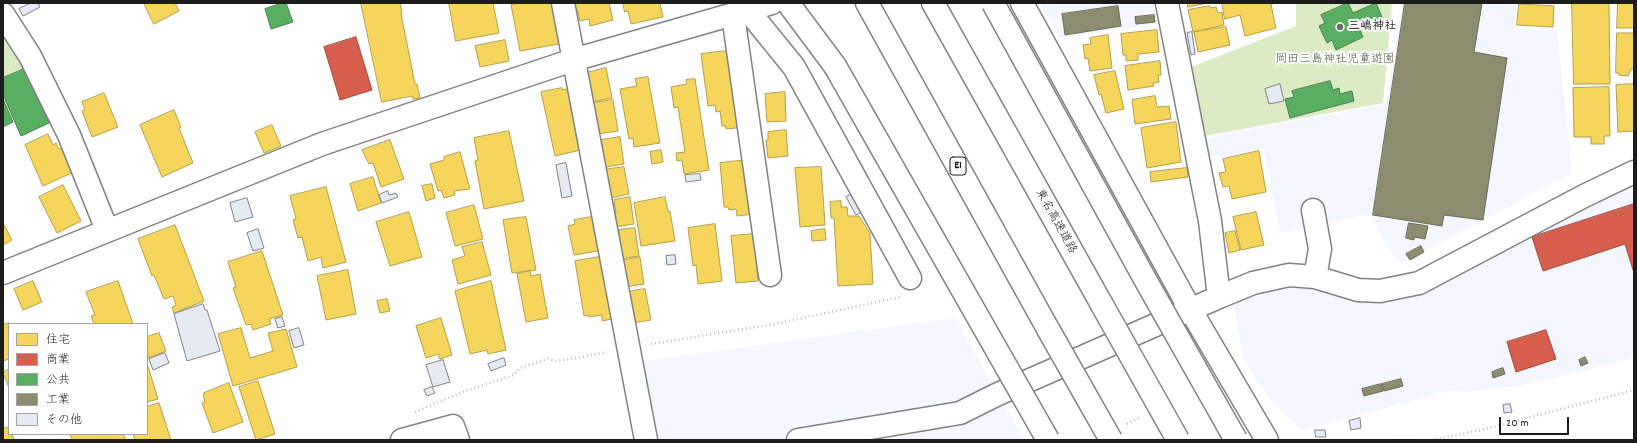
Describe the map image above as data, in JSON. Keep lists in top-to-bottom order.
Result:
{
  "streets": {
    "main road": ["E1", "東名高速道路"]
  },
  "parks": ["岡田三島神社児童遊園"],
  "places": ["三嶋神社"],
  "legend": [
    "住宅",
    "商業",
    "公共",
    "工業",
    "その他"
  ],
  "scale_bar": "20 m"
}
